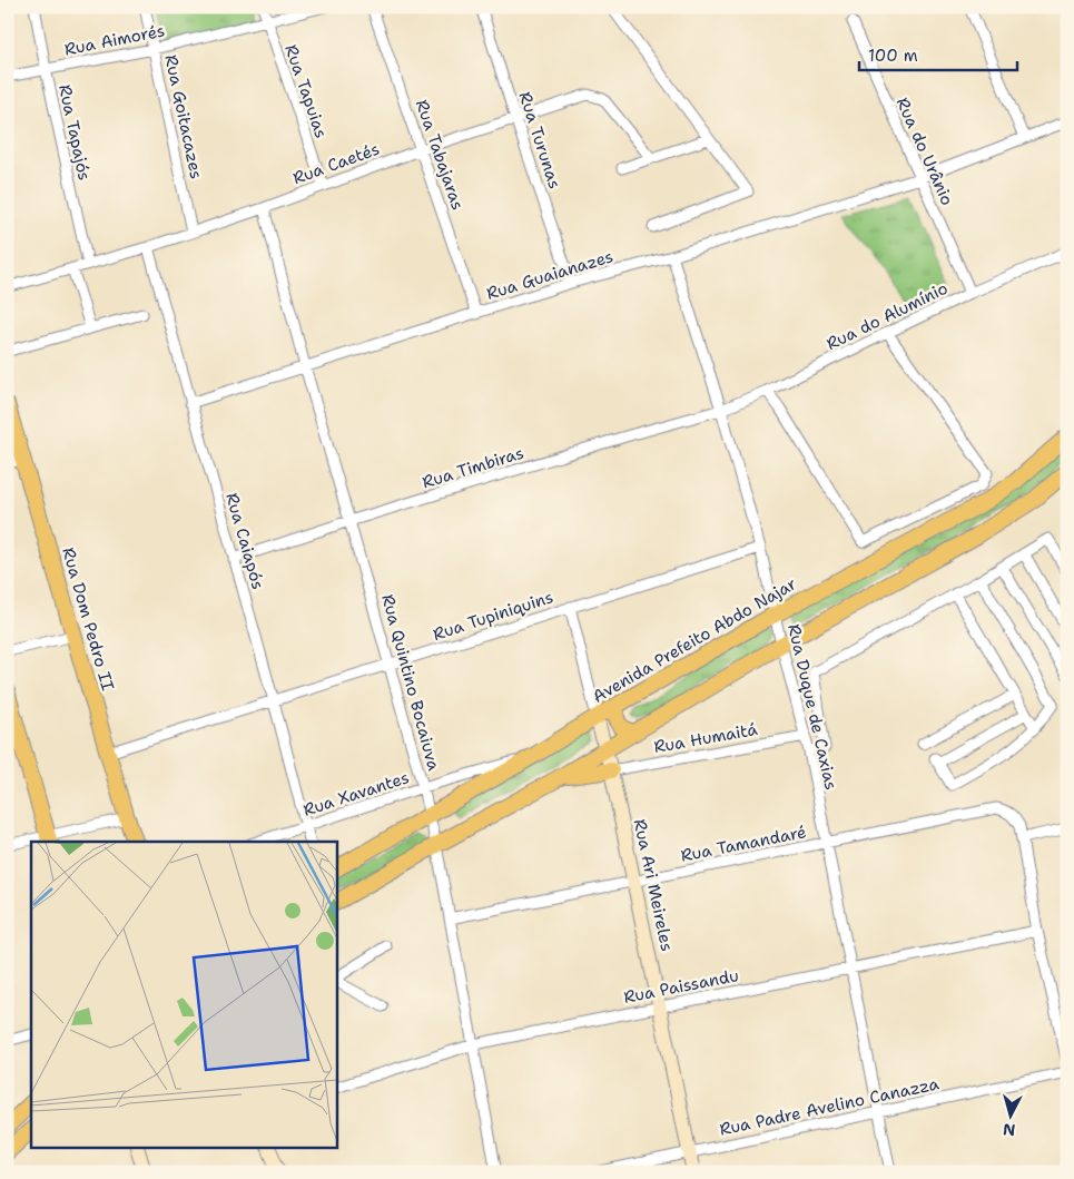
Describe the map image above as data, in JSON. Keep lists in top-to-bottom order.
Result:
{
  "streets": {
    "main road": ["Rua Dom Pedro II", "Avenida Prefeito Abdo Najar", "Rua Ari Meireles"],
    "street": [
      "Rua Aimorés",
      "Rua Tapuias",
      "Rua Goitacazes",
      "Rua Tapajós",
      "Rua Turunas",
      "Rua do Urânio",
      "Rua Tabajaras",
      "Rua Caetés",
      "Rua Guaianazes",
      "Rua do Alumínio",
      "Rua Timbiras",
      "Rua Caiapós",
      "Rua Tupiniquins",
      "Rua Quintino Bocaiuva",
      "Rua Duque de Caxias",
      "Rua Humaitá",
      "Rua Xavantes",
      "Rua Tamandaré",
      "Rua Paissandu",
      "Rua Padre Avelino Canazza"
    ]
  },
  "crossings": [
    ["Rua Aimorés", "Rua Tapuias"],
    ["Rua Aimorés", "Rua Goitacazes"],
    ["Rua Aimorés", "Rua Tapajós"],
    ["Rua Tapuias", "Rua Caetés"],
    ["Rua Goitacazes", "Rua Caetés"],
    ["Rua Tapajós", "Rua Caetés"],
    ["Rua Turunas", "Rua Caetés"],
    ["Rua Turunas", "Rua Guaianazes"],
    ["Rua do Urânio", "Rua Guaianazes"],
    ["Rua do Urânio", "Rua do Alumínio"],
    ["Rua Tabajaras", "Rua Caetés"],
    ["Rua Tabajaras", "Rua Guaianazes"],
    ["Rua Caetés", "Rua Caiapós"],
    ["Rua Caetés", "Rua Quintino Bocaiuva"],
    ["Rua Guaianazes", "Rua Caiapós"],
    ["Rua Guaianazes", "Rua Quintino Bocaiuva"],
    ["Rua Guaianazes", "Rua Duque de Caxias"],
    ["Rua do Alumínio", "Rua Timbiras"],
    ["Rua do Alumínio", "Rua Duque de Caxias"],
    ["Rua Timbiras", "Rua Caiapós"],
    ["Rua Timbiras", "Rua Quintino Bocaiuva"],
    ["Rua Timbiras", "Rua Duque de Caxias"],
    ["Rua Caiapós", "Rua Tupiniquins"],
    ["Rua Caiapós", "Rua Xavantes"],
    ["Rua Tupiniquins", "Rua Dom Pedro II"],
    ["Rua Tupiniquins", "Rua Quintino Bocaiuva"],
    ["Rua Tupiniquins", "Rua Duque de Caxias"],
    ["Rua Tupiniquins", "Rua Ari Meireles"],
    ["Avenida Prefeito Abdo Najar", "Rua Quintino Bocaiuva"],
    ["Avenida Prefeito Abdo Najar", "Rua Duque de Caxias"],
    ["Avenida Prefeito Abdo Najar", "Rua Xavantes"],
    ["Avenida Prefeito Abdo Najar", "Rua Ari Meireles"],
    ["Rua Quintino Bocaiuva", "Rua Xavantes"],
    ["Rua Quintino Bocaiuva", "Rua Tamandaré"],
    ["Rua Quintino Bocaiuva", "Rua Paissandu"],
    ["Rua Duque de Caxias", "Rua Humaitá"],
    ["Rua Duque de Caxias", "Rua Tamandaré"],
    ["Rua Duque de Caxias", "Rua Paissandu"],
    ["Rua Duque de Caxias", "Rua Padre Avelino Canazza"],
    ["Rua Humaitá", "Rua Ari Meireles"],
    ["Rua Tamandaré", "Rua Ari Meireles"],
    ["Rua Ari Meireles", "Rua Paissandu"],
    ["Rua Ari Meireles", "Rua Padre Avelino Canazza"]
  ],
  "scale_bar": "100 m",
  "north": "bottom"
}
